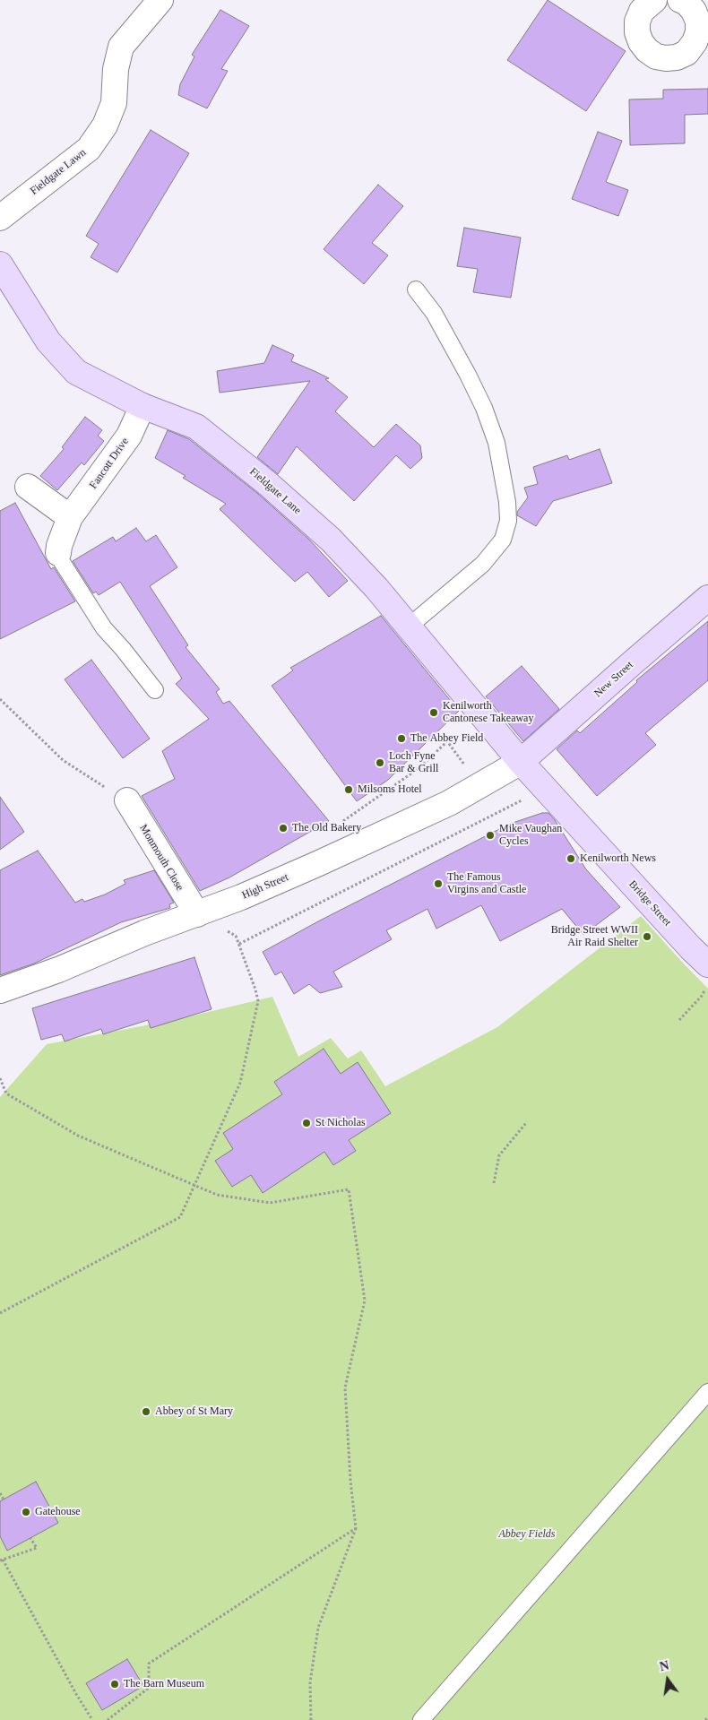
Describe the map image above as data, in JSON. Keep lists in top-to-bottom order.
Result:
{
  "streets": {
    "main road": ["Fieldgate Lane", "New Street", "Bridge Street"],
    "street": [
      "Fieldgate Lawn",
      "Fancott Drive",
      "Monmouth Close",
      "High Street"
    ]
  },
  "crossings": [
    ["Fancott Drive", "Fieldgate Lane"],
    ["Fieldgate Lane", "New Street"],
    ["Fieldgate Lane", "High Street"],
    ["Fieldgate Lane", "Bridge Street"],
    ["New Street", "High Street"],
    ["New Street", "Bridge Street"],
    ["Monmouth Close", "High Street"],
    ["High Street", "Bridge Street"]
  ],
  "parks": ["Abbey Fields"],
  "places": [
    "Kenilworth Cantonese Takeaway",
    "The Abbey Field",
    "Loch Fyne Bar & Grill",
    "Milsoms Hotel",
    "The Old Bakery",
    "Mike Vaughan Cycles",
    "Kenilworth News",
    "The Famous Virgins and Castle",
    "Bridge Street WWII Air Raid Shelter",
    "St Nicholas",
    "Abbey of St Mary",
    "Gatehouse",
    "The Barn Museum"
  ],
  "north": "top"
}
